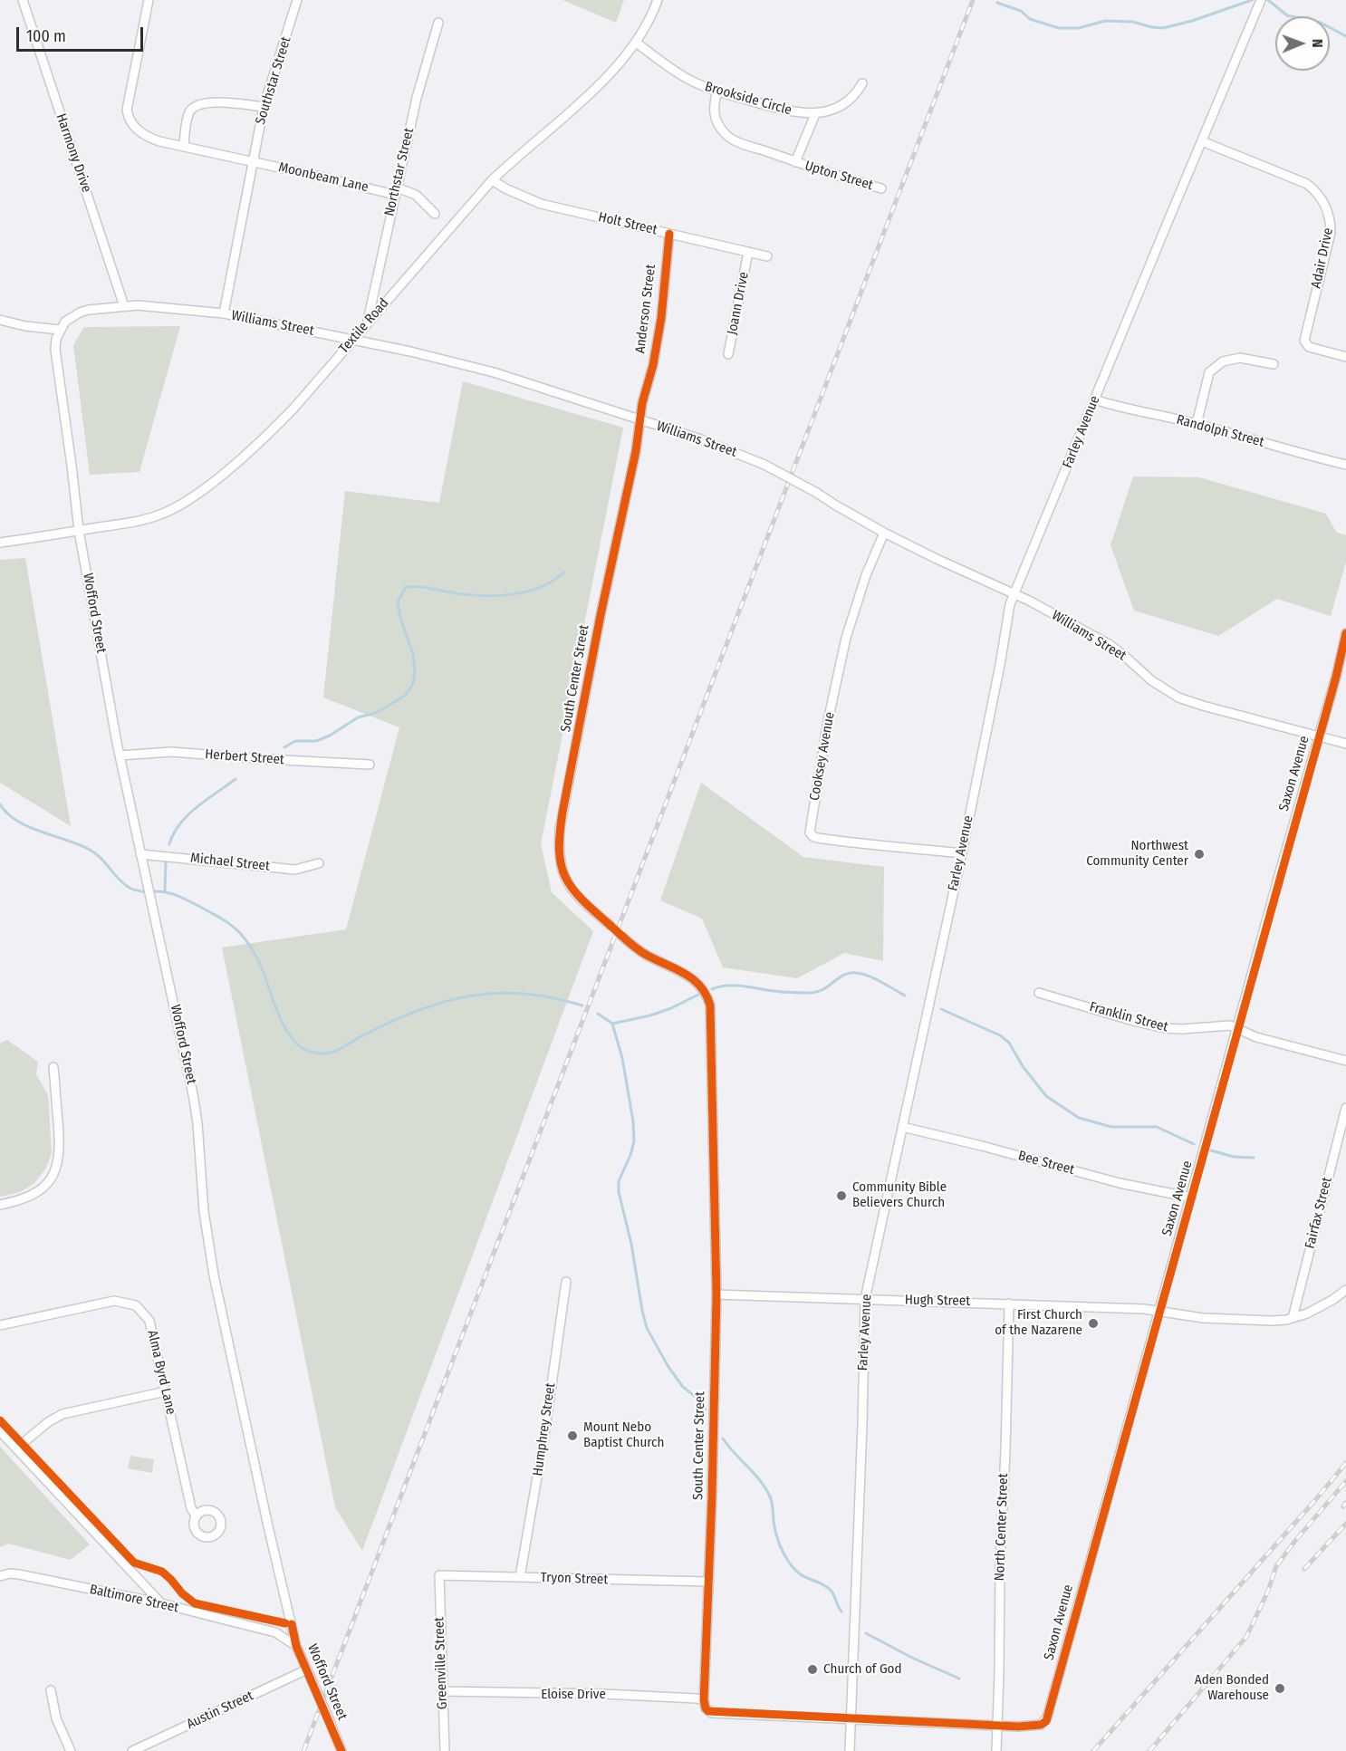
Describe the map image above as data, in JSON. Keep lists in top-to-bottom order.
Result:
{
  "streets": {
    "street": [
      "Southstar Street",
      "Brookside Circle",
      "Harmony Drive",
      "Northstar Street",
      "Upton Street",
      "Moonbeam Lane",
      "Holt Street",
      "Adair Drive",
      "Joann Drive",
      "Anderson Street",
      "Williams Street",
      "Textile Road",
      "Randolph Street",
      "Farley Avenue",
      "Wofford Street",
      "South Center Street",
      "Cooksey Avenue",
      "Herbert Street",
      "Saxon Avenue",
      "Michael Street",
      "Franklin Street",
      "Bee Street",
      "Fairfax Street",
      "Hugh Street",
      "Alma Byrd Lane",
      "Humphrey Street",
      "North Center Street",
      "Tryon Street",
      "Baltimore Street",
      "Greenville Street",
      "Eloise Drive",
      "Austin Street"
    ]
  },
  "crossings": [
    ["Southstar Street", "Moonbeam Lane"],
    ["Southstar Street", "Williams Street"],
    ["Brookside Circle", "Upton Street"],
    ["Brookside Circle", "Textile Road"],
    ["Harmony Drive", "Williams Street"],
    ["Northstar Street", "Moonbeam Lane"],
    ["Northstar Street", "Textile Road"],
    ["Holt Street", "Joann Drive"],
    ["Holt Street", "Anderson Street"],
    ["Holt Street", "Textile Road"],
    ["Adair Drive", "Farley Avenue"],
    ["Anderson Street", "Williams Street"],
    ["Anderson Street", "South Center Street"],
    ["Williams Street", "Textile Road"],
    ["Williams Street", "Farley Avenue"],
    ["Williams Street", "Wofford Street"],
    ["Williams Street", "South Center Street"],
    ["Williams Street", "Cooksey Avenue"],
    ["Williams Street", "Saxon Avenue"],
    ["Textile Road", "Wofford Street"],
    ["Randolph Street", "Farley Avenue"],
    ["Farley Avenue", "Cooksey Avenue"],
    ["Farley Avenue", "Bee Street"],
    ["Farley Avenue", "Hugh Street"],
    ["Wofford Street", "Herbert Street"],
    ["Wofford Street", "Michael Street"],
    ["Wofford Street", "Baltimore Street"],
    ["Wofford Street", "Austin Street"],
    ["South Center Street", "Hugh Street"],
    ["South Center Street", "Tryon Street"],
    ["South Center Street", "Eloise Drive"],
    ["Saxon Avenue", "Franklin Street"],
    ["Saxon Avenue", "Bee Street"],
    ["Saxon Avenue", "Hugh Street"],
    ["Saxon Avenue", "North Center Street"],
    ["Fairfax Street", "Hugh Street"],
    ["Hugh Street", "North Center Street"],
    ["Humphrey Street", "Tryon Street"],
    ["Tryon Street", "Greenville Street"],
    ["Greenville Street", "Eloise Drive"]
  ],
  "places": [
    "Northwest Community Center",
    "Community Bible Believers Church",
    "First Church of the Nazarene",
    "Mount Nebo Baptist Church",
    "Church of God",
    "Aden Bonded Warehouse"
  ],
  "scale_bar": "100 m",
  "north": "right"
}
